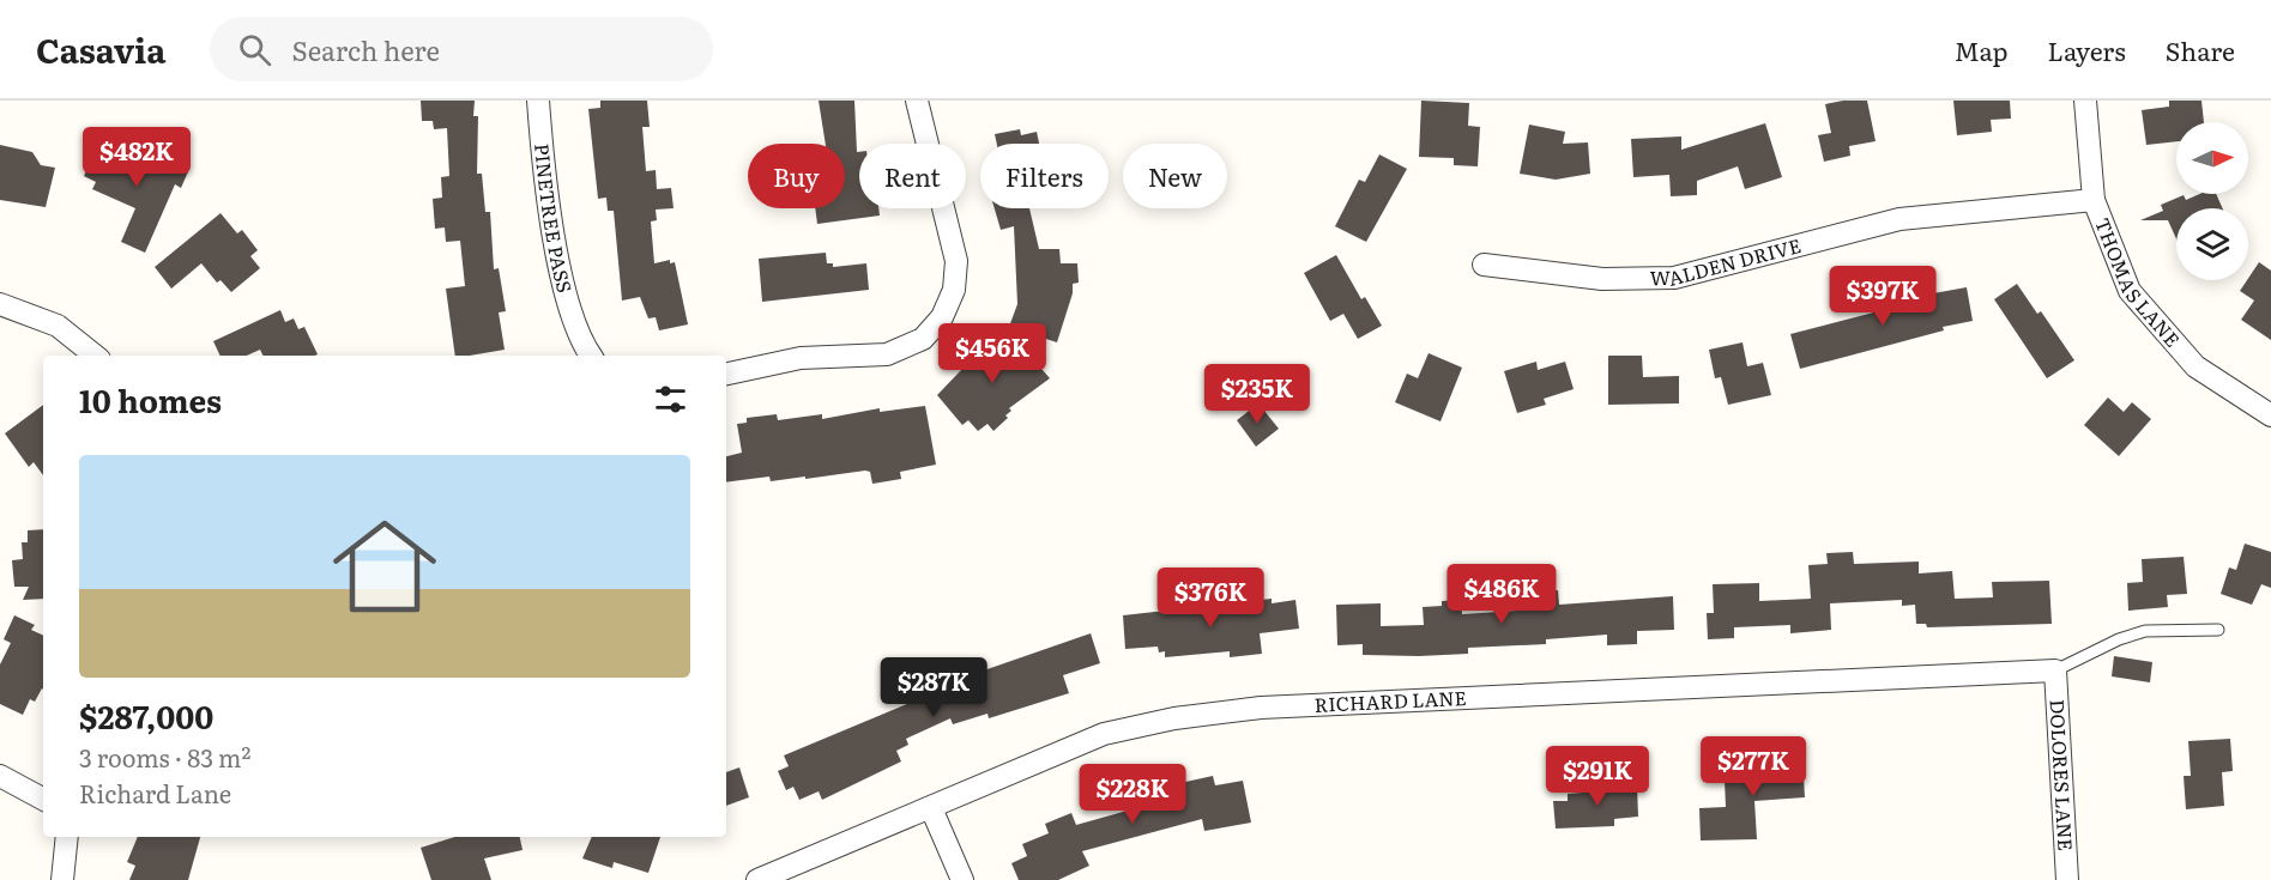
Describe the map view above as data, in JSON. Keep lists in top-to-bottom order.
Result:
{
  "streets": {
    "street": [
      "PINETREE PASS",
      "WALDEN DRIVE",
      "THOMAS LANE",
      "RICHARD LANE",
      "DOLORES LANE"
    ]
  },
  "crossings": [
    ["WALDEN DRIVE", "THOMAS LANE"],
    ["RICHARD LANE", "DOLORES LANE"]
  ],
  "north": "right",
  "page": {
    "header": "Casavia",
    "search": "Search here",
    "nav": ["Map", "Layers", "Share"],
    "price": [
      "$482K",
      "$397K",
      "$456K",
      "$235K",
      "$486K",
      "$376K",
      "$287K",
      "$277K",
      "$291K",
      "$228K"
    ],
    "chip": [
      "Buy",
      "Rent",
      "Filters",
      "New"
    ],
    "heading": "10 homes",
    "list": [
      {
        "name": "$287,000",
        "note": "3 rooms · 83 m² · Richard Lane"
      }
    ]
  }
}
